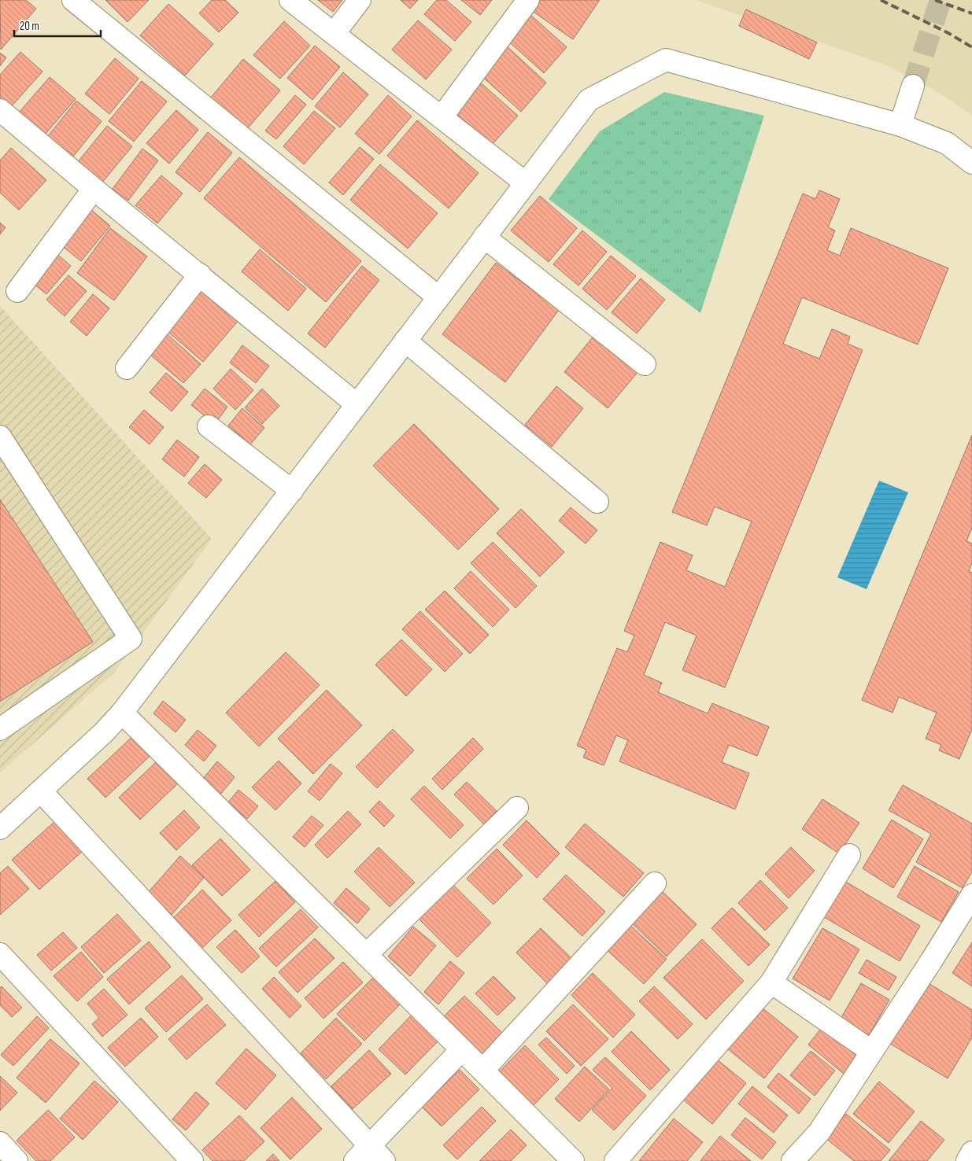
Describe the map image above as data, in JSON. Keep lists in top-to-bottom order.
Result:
{
  "scale_bar": "20 m"
}
